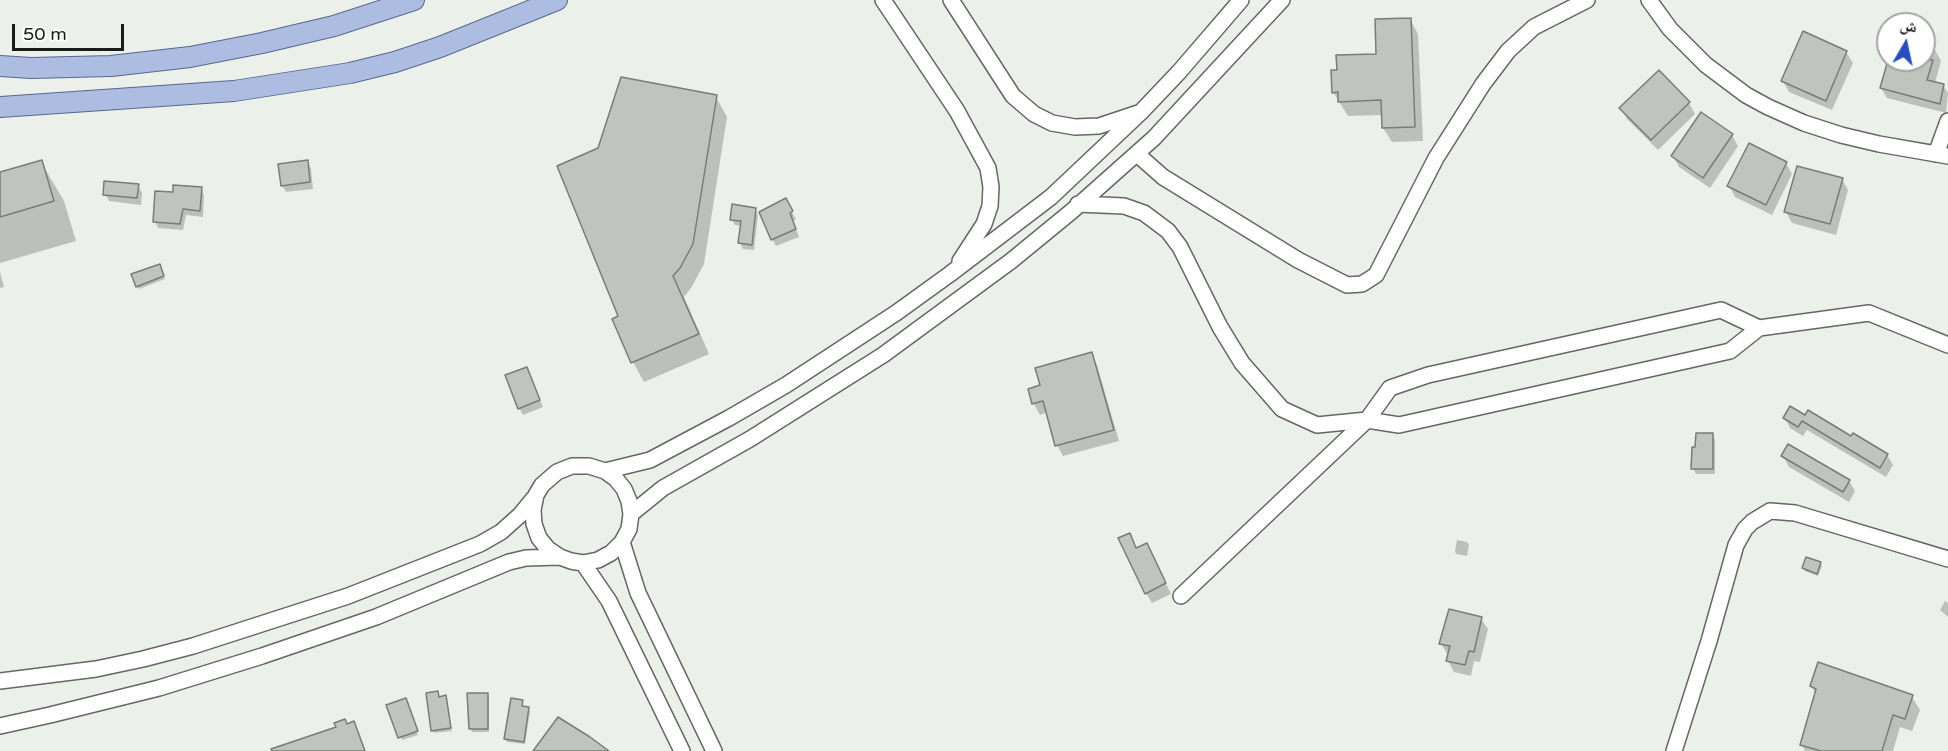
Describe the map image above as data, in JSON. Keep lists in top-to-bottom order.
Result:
{
  "scale_bar": "50 m",
  "north": "top"
}
